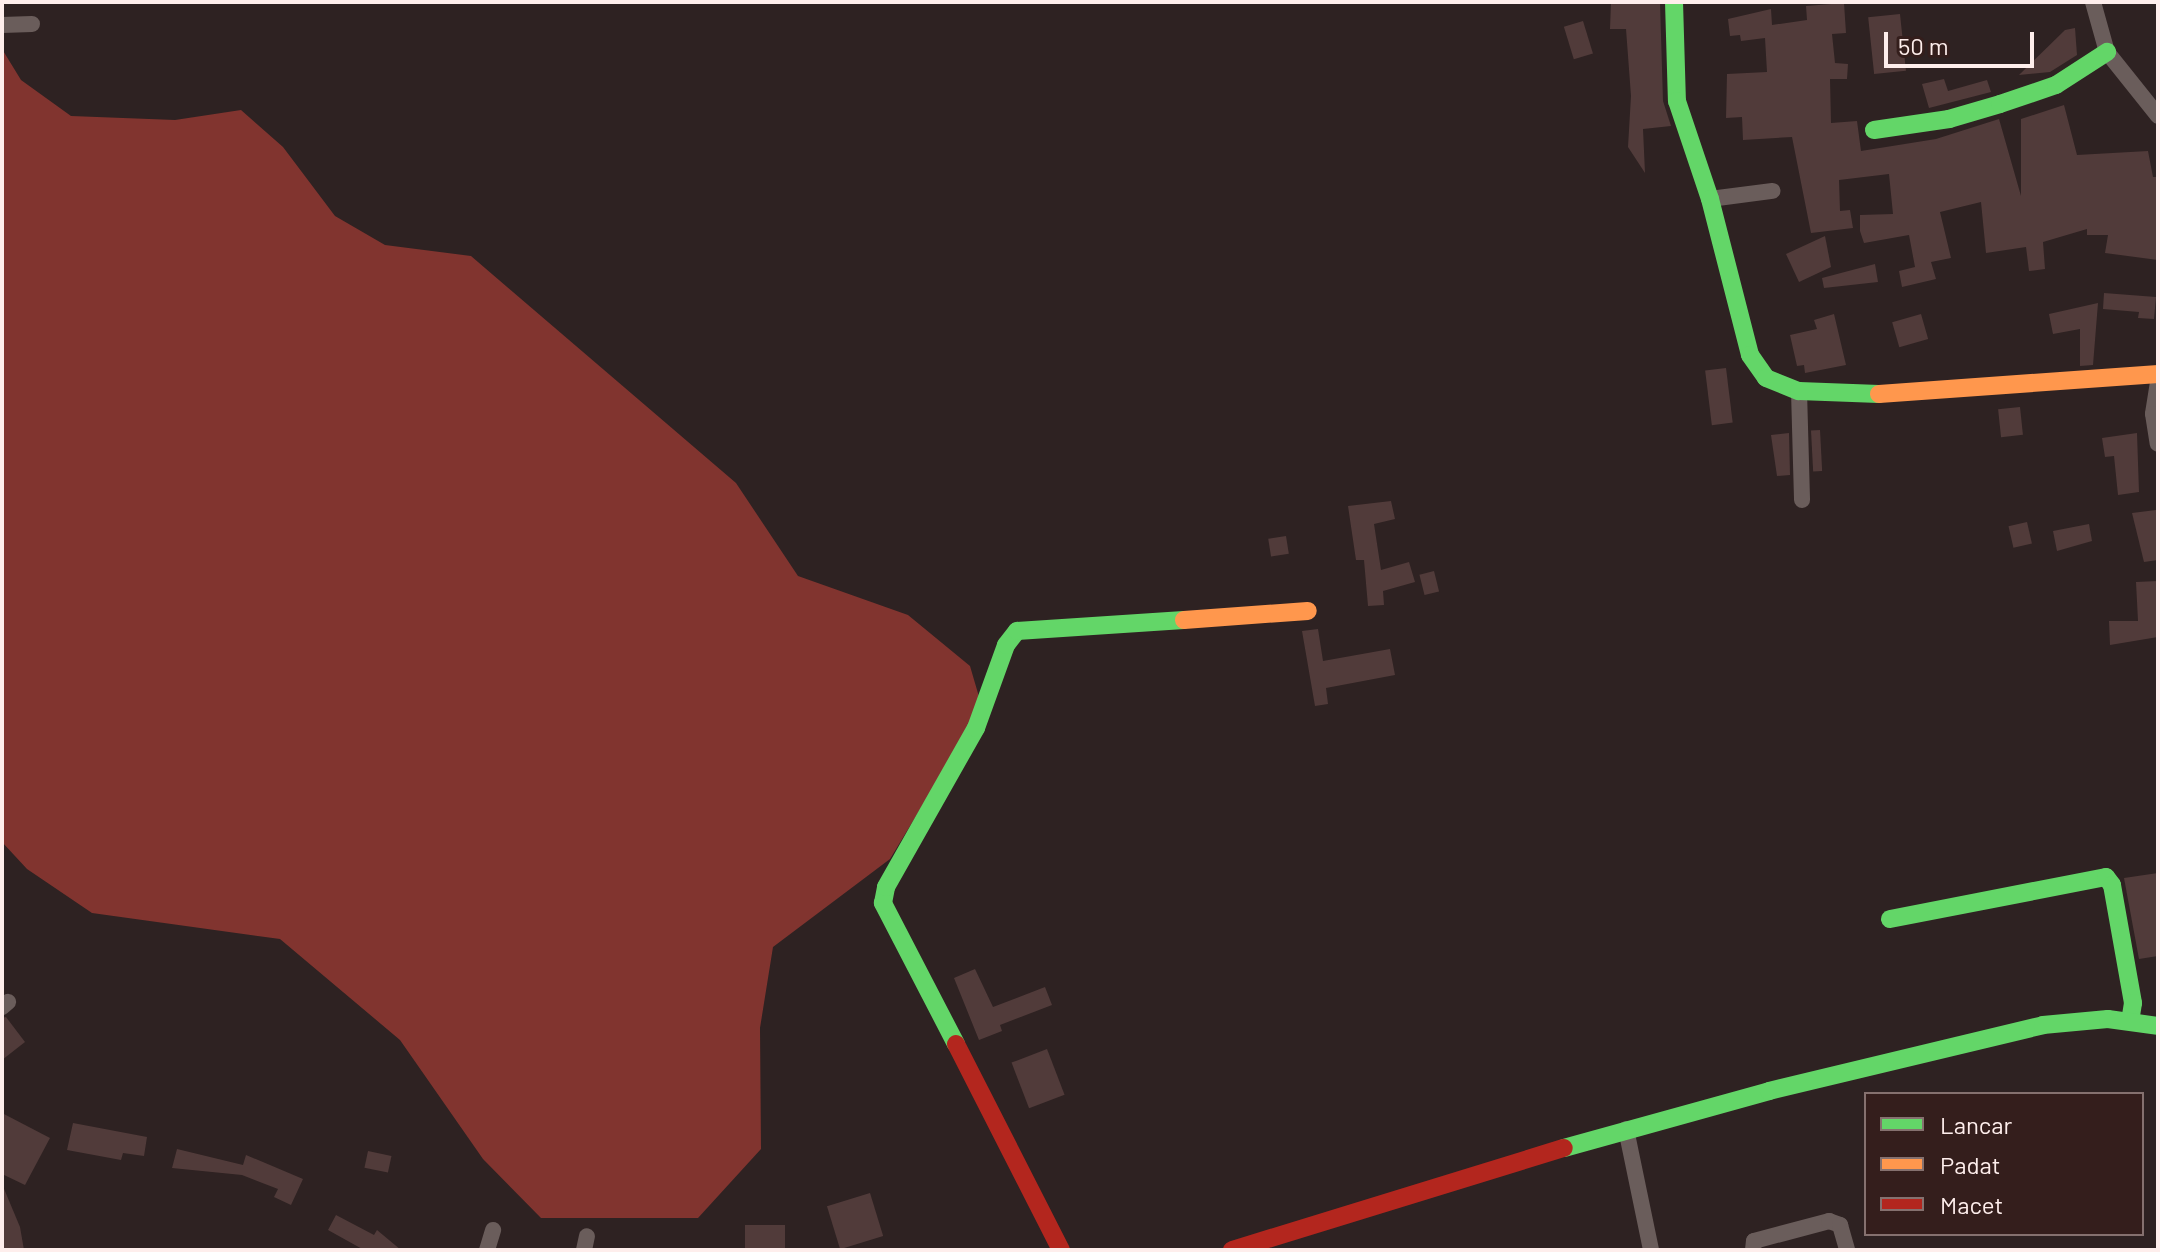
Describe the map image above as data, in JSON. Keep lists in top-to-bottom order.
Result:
{
  "legend": ["Lancar", "Padat", "Macet"],
  "scale_bar": "50 m"
}
